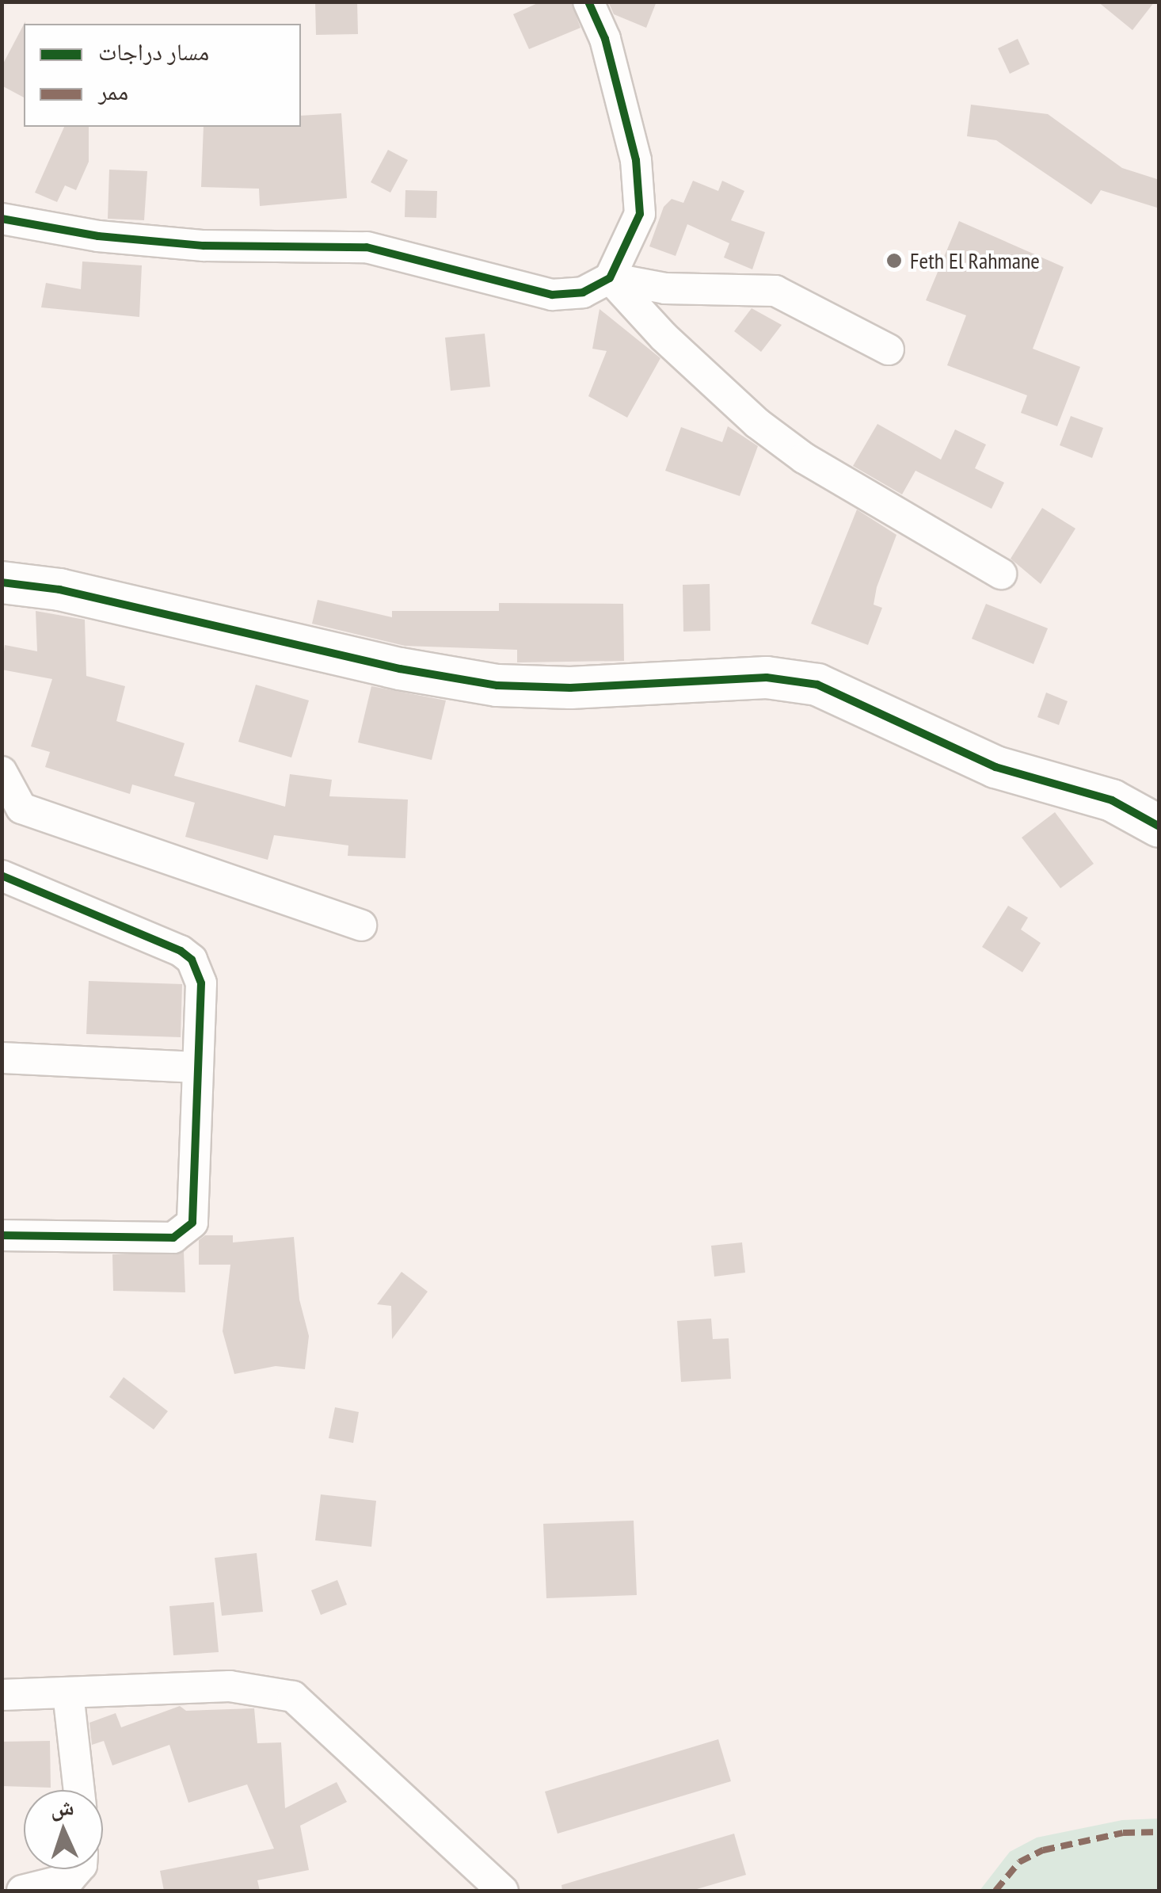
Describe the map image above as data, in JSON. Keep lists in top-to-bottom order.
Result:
{
  "places": ["Feth El Rahmane"],
  "legend": ["مسار دراجات", "ممر"],
  "north": "top"
}
